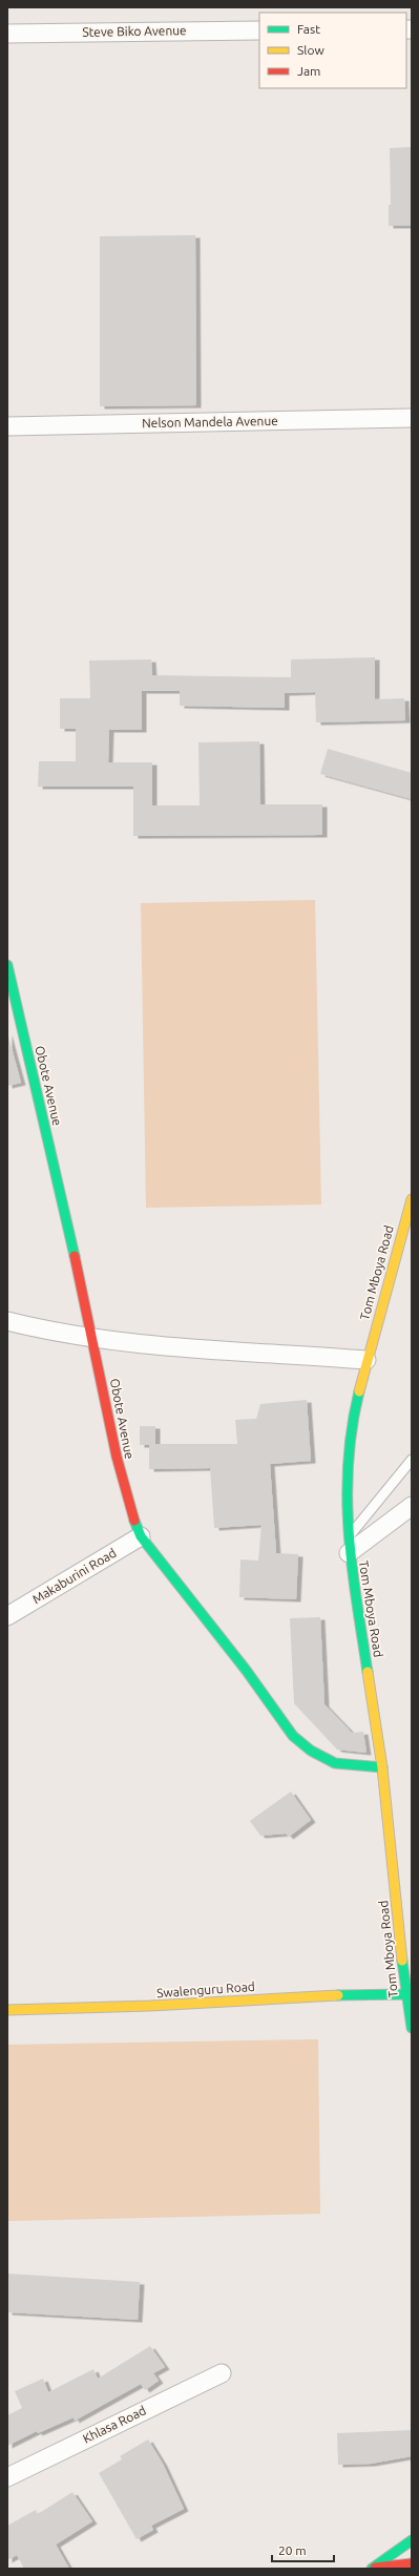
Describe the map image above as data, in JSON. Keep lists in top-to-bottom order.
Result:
{
  "streets": {
    "street": [
      "Steve Biko Avenue",
      "Nelson Mandela Avenue",
      "Obote Avenue",
      "Tom Mboya Road",
      "Makaburini Road",
      "Swalenguru Road",
      "Khlasa Road"
    ]
  },
  "crossings": [
    ["Obote Avenue", "Tom Mboya Road"],
    ["Obote Avenue", "Makaburini Road"],
    ["Tom Mboya Road", "Swalenguru Road"]
  ],
  "legend": ["Fast", "Slow", "Jam"],
  "scale_bar": "20 m"
}
